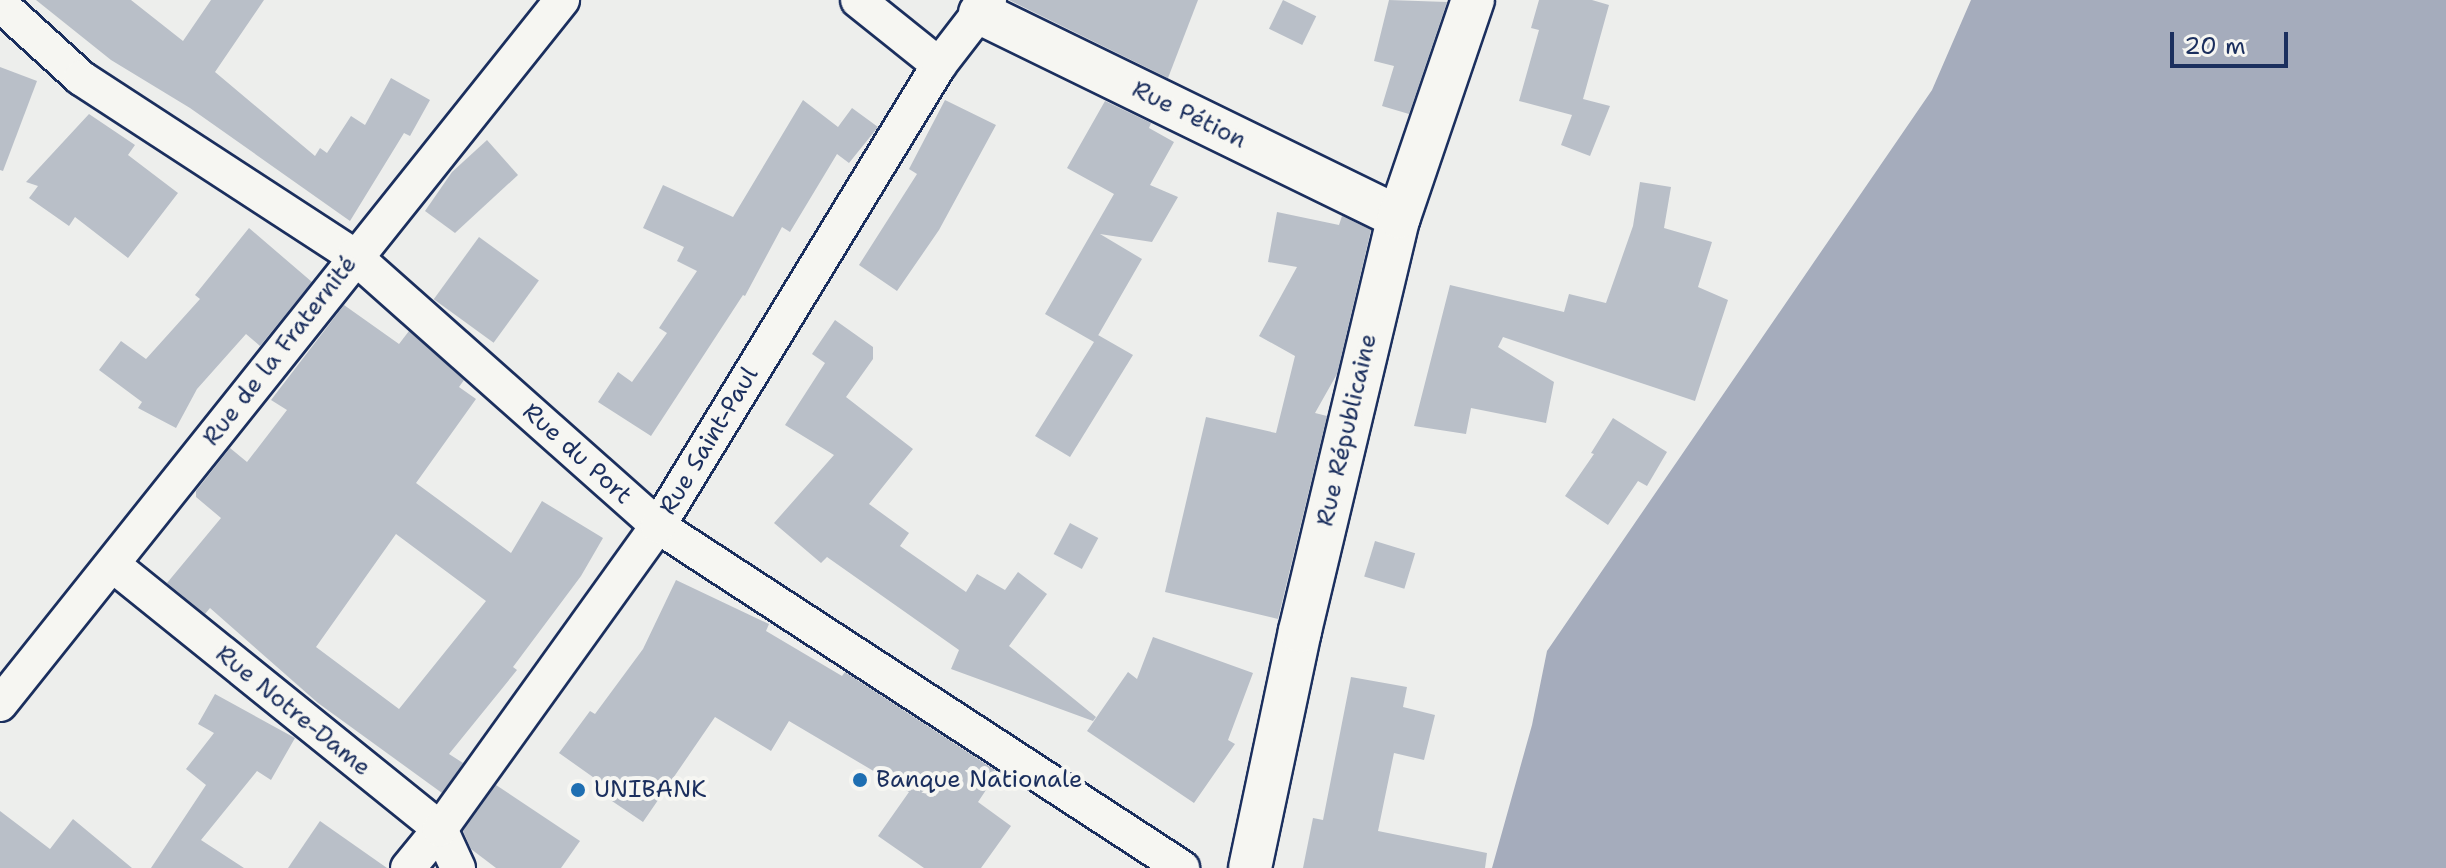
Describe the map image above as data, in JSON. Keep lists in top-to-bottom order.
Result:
{
  "streets": {
    "street": [
      "Rue Pétion",
      "Rue de la Fraternité",
      "Rue Républicaine",
      "Rue Saint-Paul",
      "Rue du Port",
      "Rue Notre-Dame"
    ]
  },
  "crossings": [
    ["Rue Pétion", "Rue Républicaine"],
    ["Rue Pétion", "Rue Saint-Paul"],
    ["Rue de la Fraternité", "Rue du Port"],
    ["Rue de la Fraternité", "Rue Notre-Dame"],
    ["Rue Saint-Paul", "Rue du Port"],
    ["Rue Saint-Paul", "Rue Notre-Dame"]
  ],
  "places": ["Banque Nationale", "UNIBANK"],
  "scale_bar": "20 m"
}
